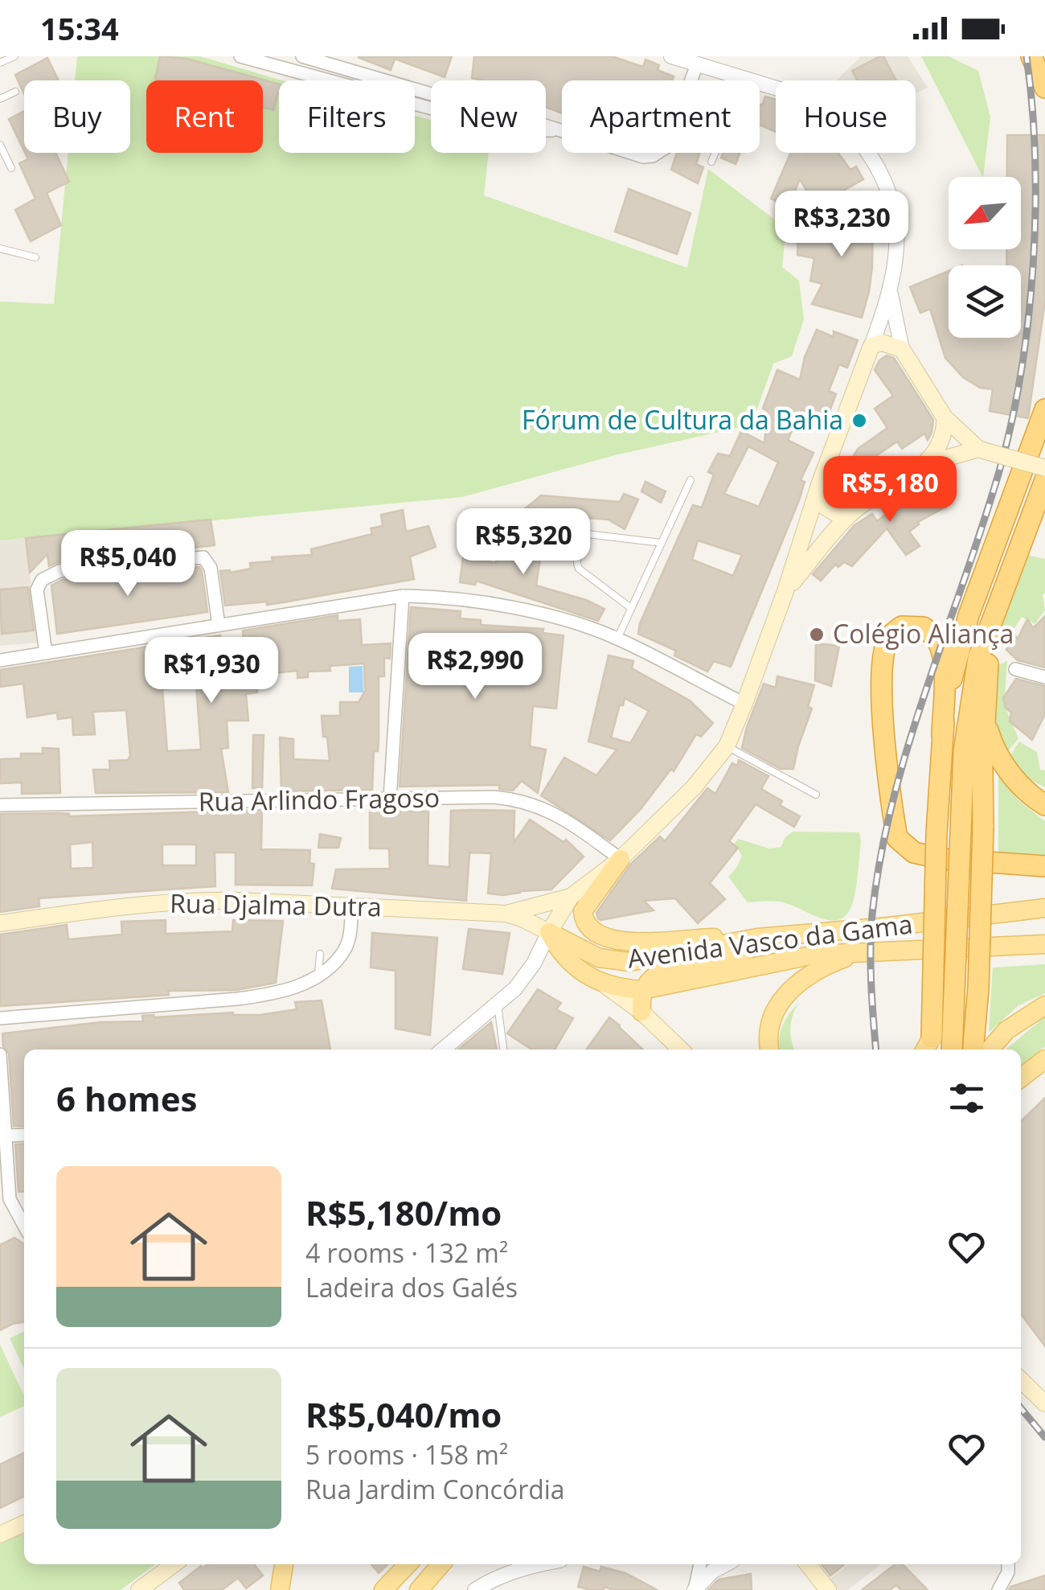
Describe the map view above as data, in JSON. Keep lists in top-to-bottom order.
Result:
{
  "streets": {
    "main road": ["Rua Djalma Dutra", "Avenida Vasco da Gama"],
    "street": ["Rua Arlindo Fragoso"]
  },
  "crossings": [
    ["Rua Djalma Dutra", "Avenida Vasco da Gama"]
  ],
  "places": ["Fórum de Cultura da Bahia", "Colégio Aliança"],
  "north": "bottom left",
  "page": {
    "status": "15:34",
    "chip": [
      "Buy",
      "Rent",
      "Filters",
      "New",
      "Apartment",
      "House"
    ],
    "price": [
      "R$3,230",
      "R$5,180",
      "R$5,320",
      "R$5,040",
      "R$2,990",
      "R$1,930"
    ],
    "heading": "6 homes",
    "list": [
      {
        "name": "R$5,180/mo",
        "note": "4 rooms · 132 m² · Ladeira dos Galés"
      },
      {
        "name": "R$5,040/mo",
        "note": "5 rooms · 158 m² · Rua Jardim Concórdia"
      }
    ]
  }
}
